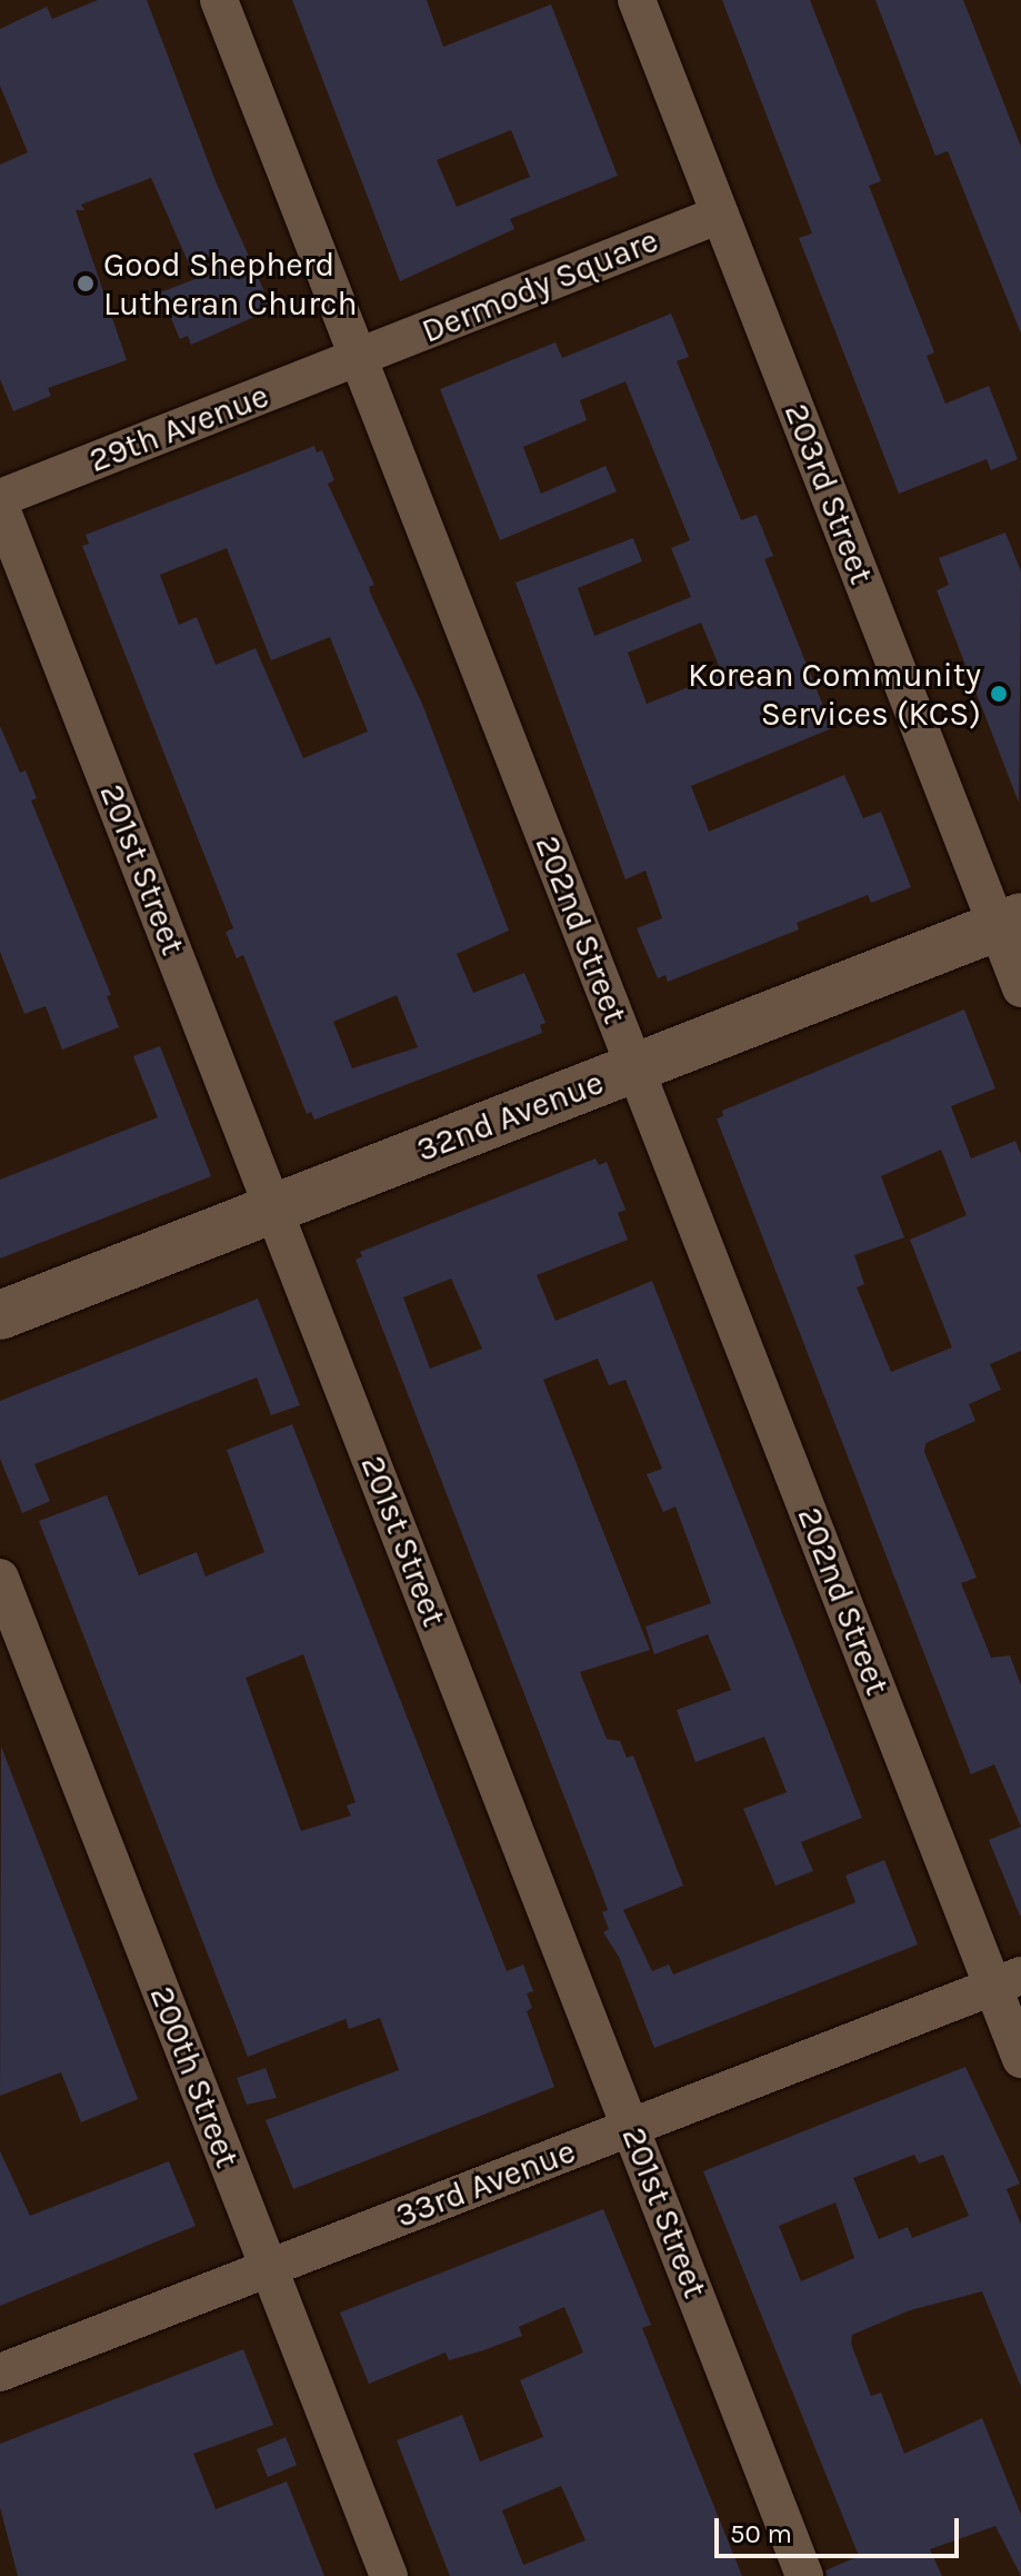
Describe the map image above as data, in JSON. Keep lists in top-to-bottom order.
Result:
{
  "streets": {
    "street": [
      "Dermody Square",
      "29th Avenue",
      "203rd Street",
      "201st Street",
      "202nd Street",
      "32nd Avenue",
      "200th Street",
      "33rd Avenue"
    ]
  },
  "crossings": [
    ["Dermody Square", "29th Avenue"],
    ["Dermody Square", "203rd Street"],
    ["Dermody Square", "202nd Street"],
    ["29th Avenue", "202nd Street"],
    ["203rd Street", "32nd Avenue"],
    ["201st Street", "32nd Avenue"],
    ["201st Street", "33rd Avenue"],
    ["202nd Street", "32nd Avenue"],
    ["202nd Street", "33rd Avenue"],
    ["200th Street", "33rd Avenue"]
  ],
  "places": ["Good Shepherd Lutheran Church", "Korean Community Services (KCS)"],
  "scale_bar": "50 m"
}
